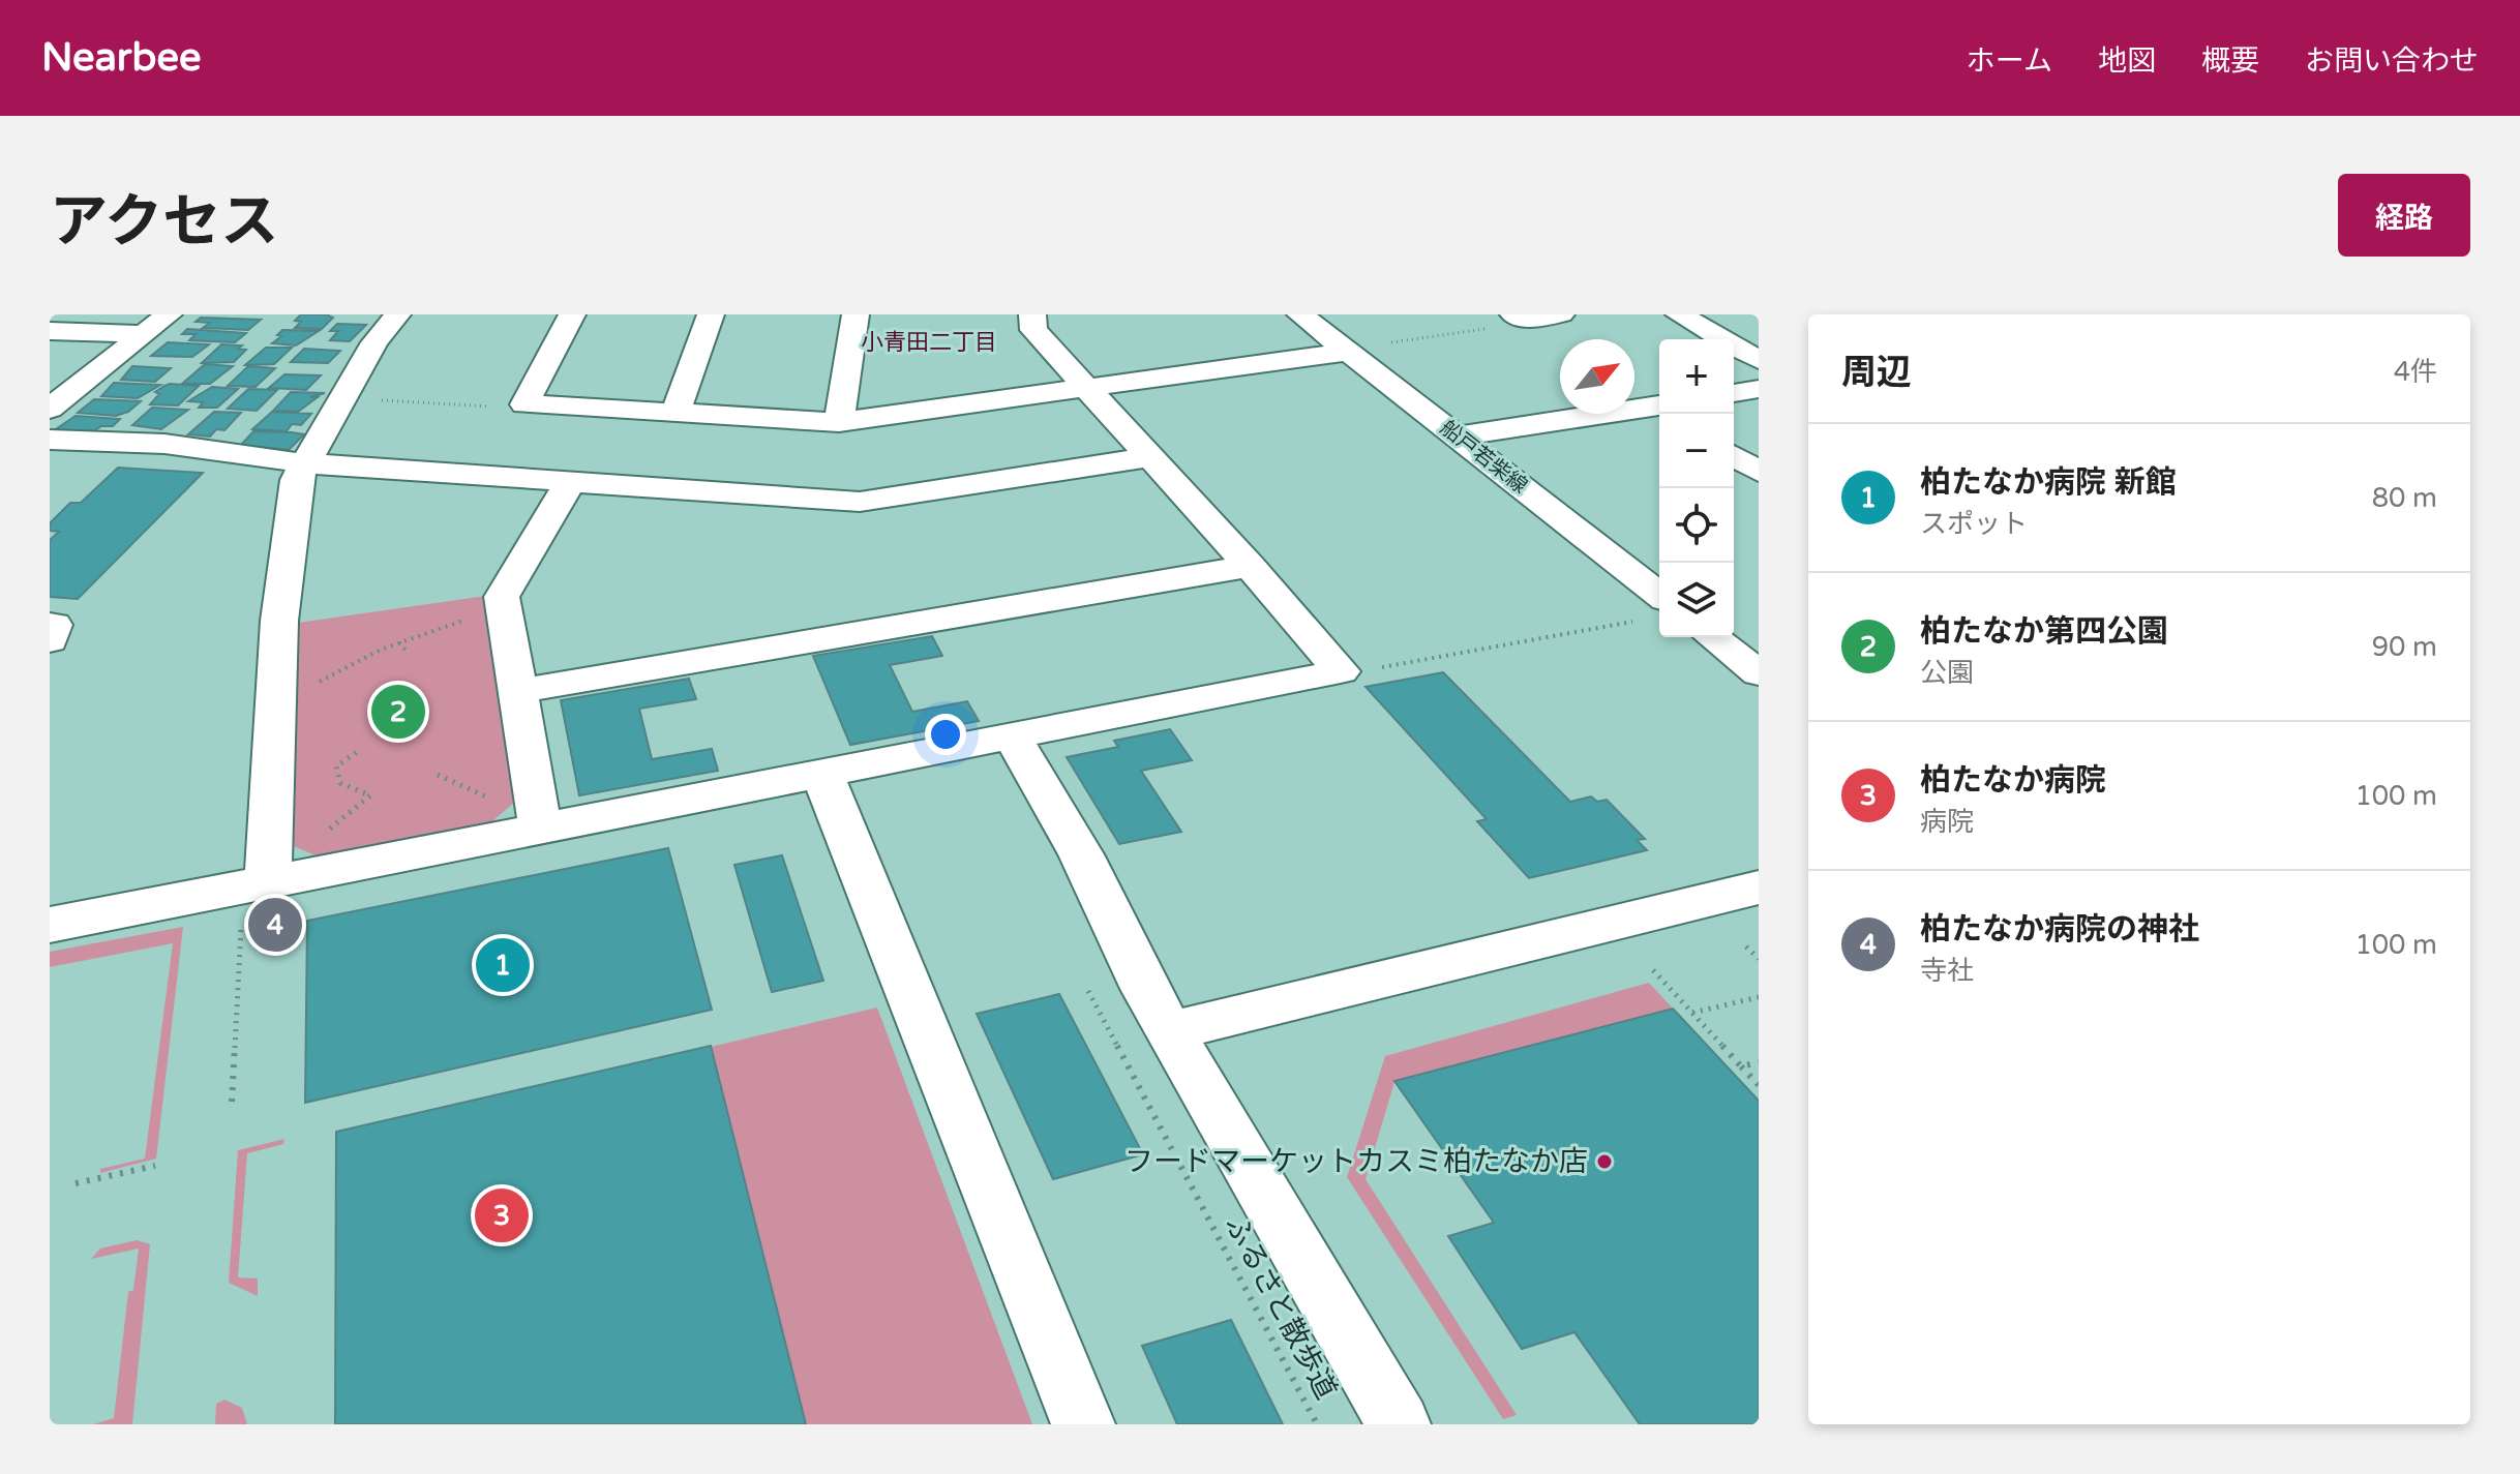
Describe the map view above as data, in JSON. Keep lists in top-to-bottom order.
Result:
{
  "streets": {
    "street": ["船戸若柴線"],
    "path": ["ふるさと散歩道"]
  },
  "districts": ["小青田二丁目"],
  "places": ["フードマーケットカスミ柏たなか店"],
  "north": "top right",
  "page": {
    "header": "Nearbee",
    "nav": [
      "ホーム",
      "地図",
      "概要",
      "お問い合わせ"
    ],
    "title": "アクセス",
    "buttons": "経路",
    "heading": ["周辺", "4件"],
    "map_buttons": ["+", "−"],
    "list": [
      {
        "mark": "1",
        "name": "柏たなか病院 新館",
        "note": "スポット",
        "value": "80 m"
      },
      {
        "mark": "2",
        "name": "柏たなか第四公園",
        "note": "公園",
        "value": "90 m"
      },
      {
        "mark": "3",
        "name": "柏たなか病院",
        "note": "病院",
        "value": "100 m"
      },
      {
        "mark": "4",
        "name": "柏たなか病院の神社",
        "note": "寺社",
        "value": "100 m"
      }
    ],
    "pins": [
      "2",
      "4",
      "1",
      "3"
    ]
  }
}
